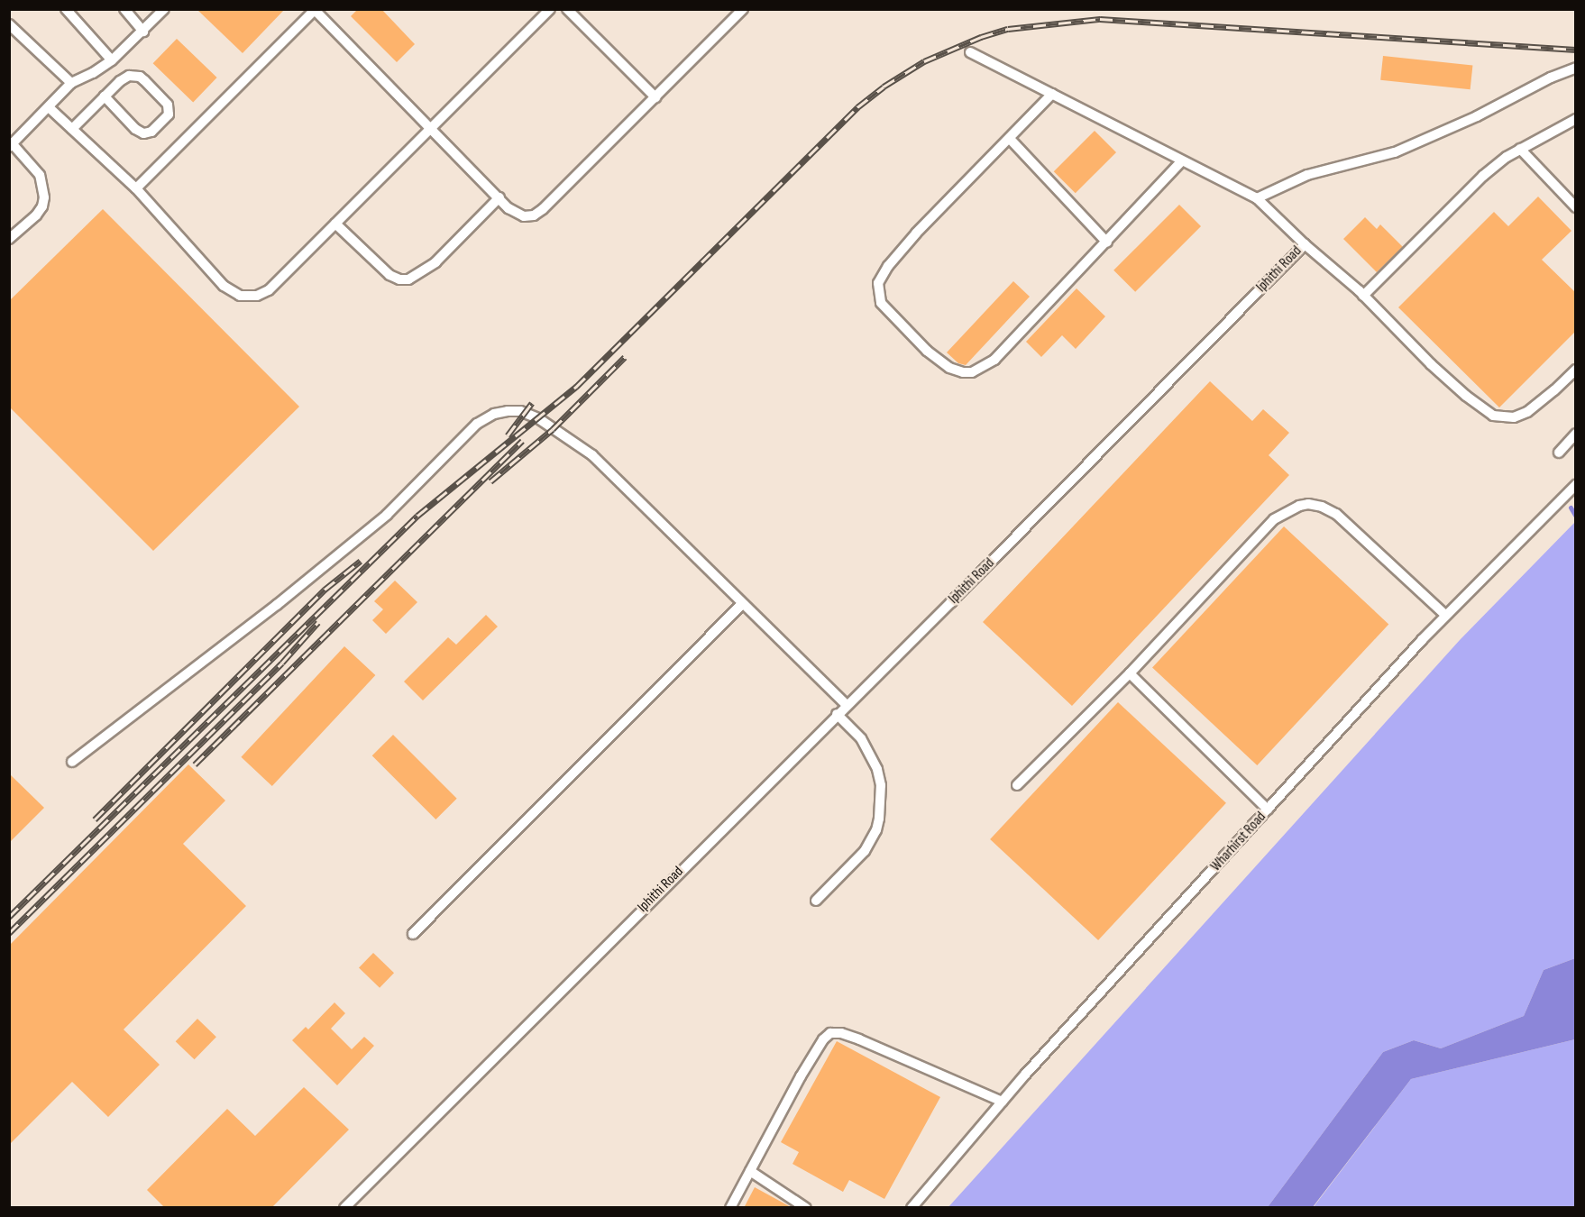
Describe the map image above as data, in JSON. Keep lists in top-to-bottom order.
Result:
{
  "streets": {
    "lane": ["Iphithi Road", "Wharhirst Road"]
  }
}
